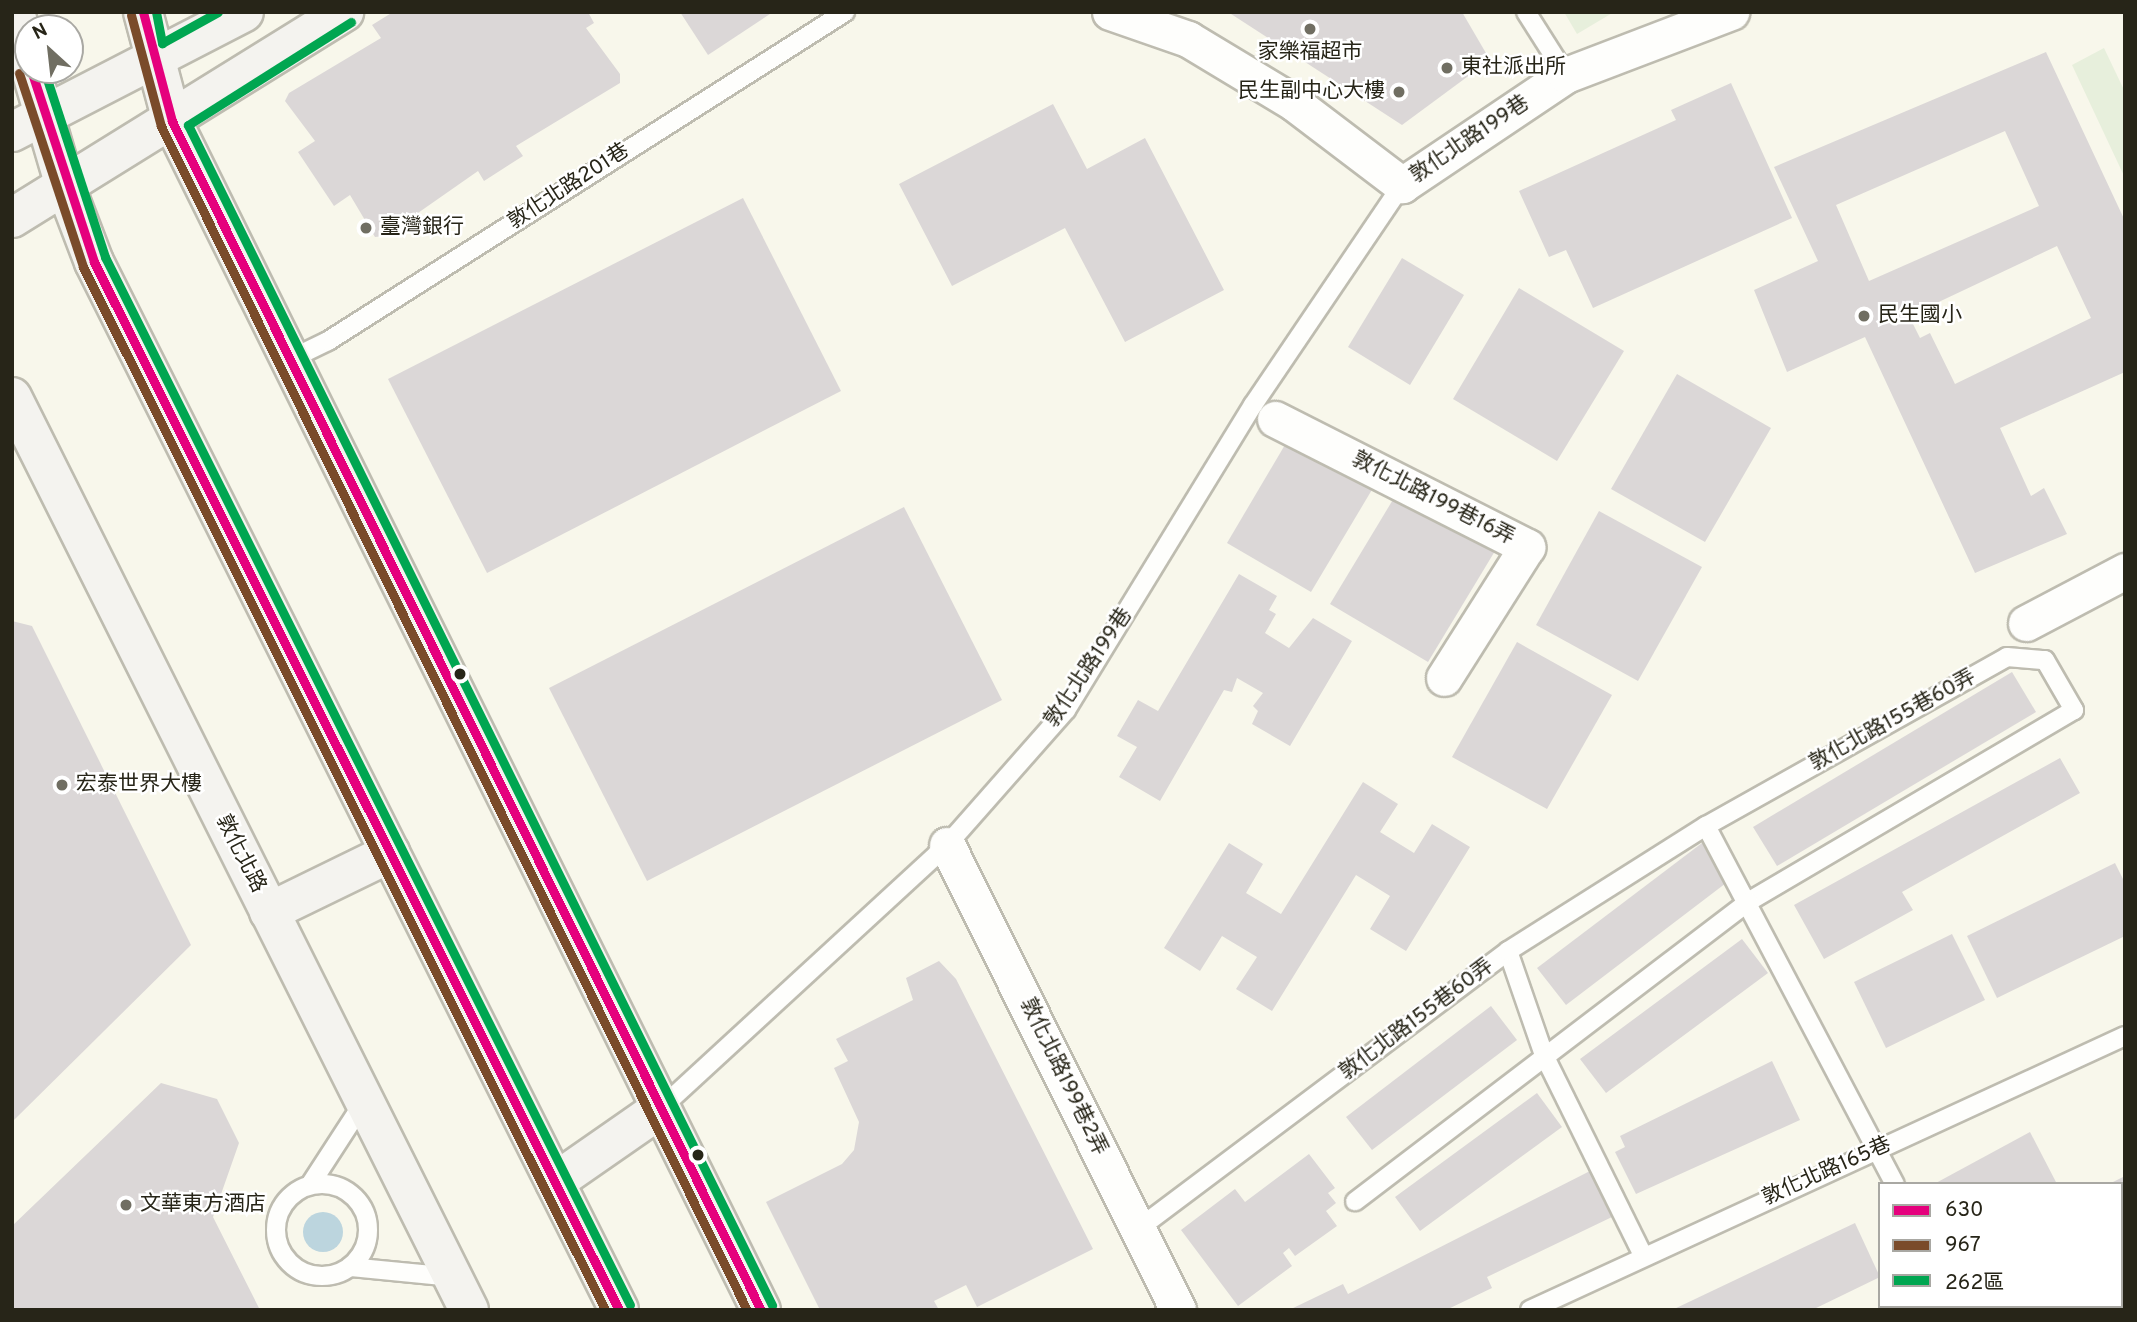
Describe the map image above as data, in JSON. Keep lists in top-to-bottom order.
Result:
{
  "streets": {
    "main road": ["敦化北路"],
    "street": ["敦化北路199巷", "敦化北路199巷16弄", "敦化北路199巷2弄"],
    "lane": ["敦化北路201巷", "敦化北路155巷60弄", "敦化北路165巷"]
  },
  "crossings": [
    ["敦化北路199巷", "敦化北路199巷2弄"],
    ["敦化北路155巷60弄", "敦化北路199巷2弄"]
  ],
  "places": [
    "家樂福超市",
    "東社派出所",
    "民生副中心大樓",
    "臺灣銀行",
    "民生國小",
    "宏泰世界大樓",
    "文華東方酒店"
  ],
  "lines": ["transit line 630", "transit line 262區", "transit line 967"],
  "legend": ["630", "967", "262區"],
  "north": "top left"
}
